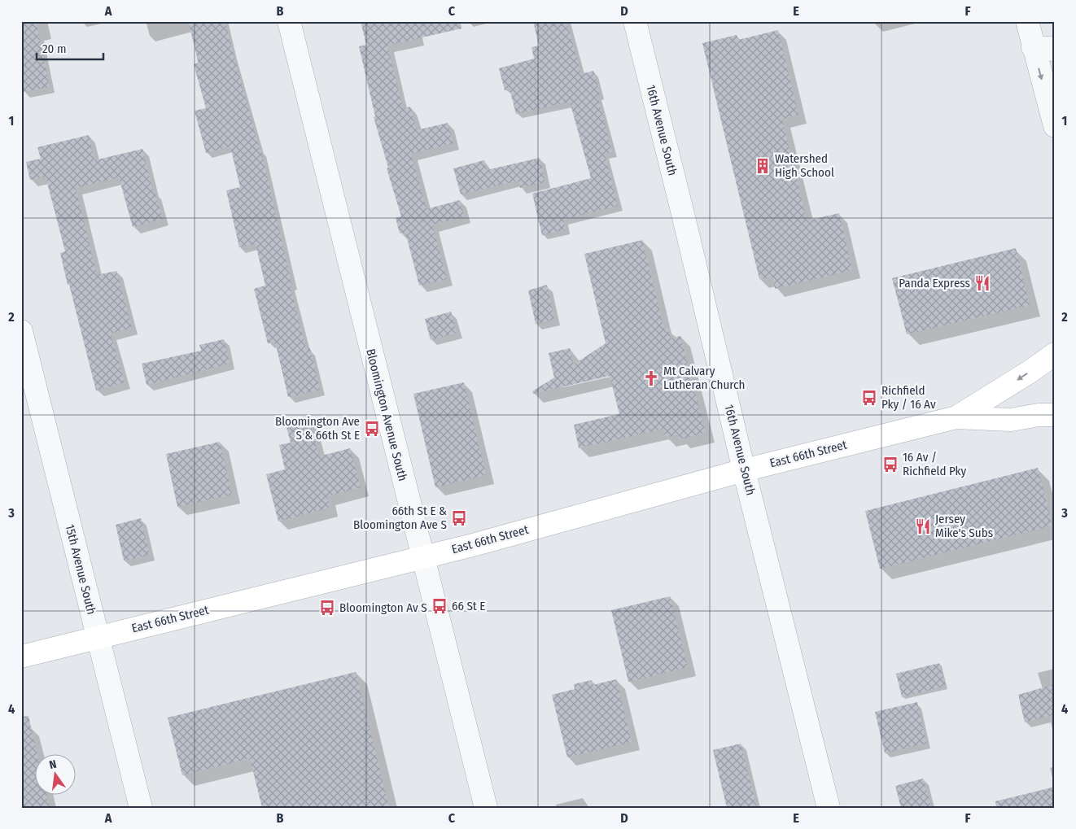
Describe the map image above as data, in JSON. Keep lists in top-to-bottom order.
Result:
{
  "streets": {
    "main road": ["East 66th Street"],
    "street": ["16th Avenue South", "Bloomington Avenue South", "15th Avenue South"]
  },
  "crossings": [
    ["16th Avenue South", "East 66th Street"],
    ["Bloomington Avenue South", "East 66th Street"],
    ["East 66th Street", "15th Avenue South"]
  ],
  "places": {
    "building": ["Watershed High School"],
    "restaurant": ["Panda Express", "Jersey Mike's Subs"],
    "church": ["Mt Calvary Lutheran Church"],
    "bus stop": [
      "Richfield Pky / 16 Av",
      "Bloomington Ave S & 66th St E",
      "16 Av / Richfield Pky",
      "66th St E & Bloomington Ave S",
      "66 St E",
      "Bloomington Av S"
    ]
  },
  "scale_bar": "20 m",
  "north": "top",
  "grid": {
    "columns": [
      "A",
      "B",
      "C",
      "D",
      "E",
      "F"
    ],
    "rows": [
      "1",
      "2",
      "3",
      "4"
    ]
  }
}
